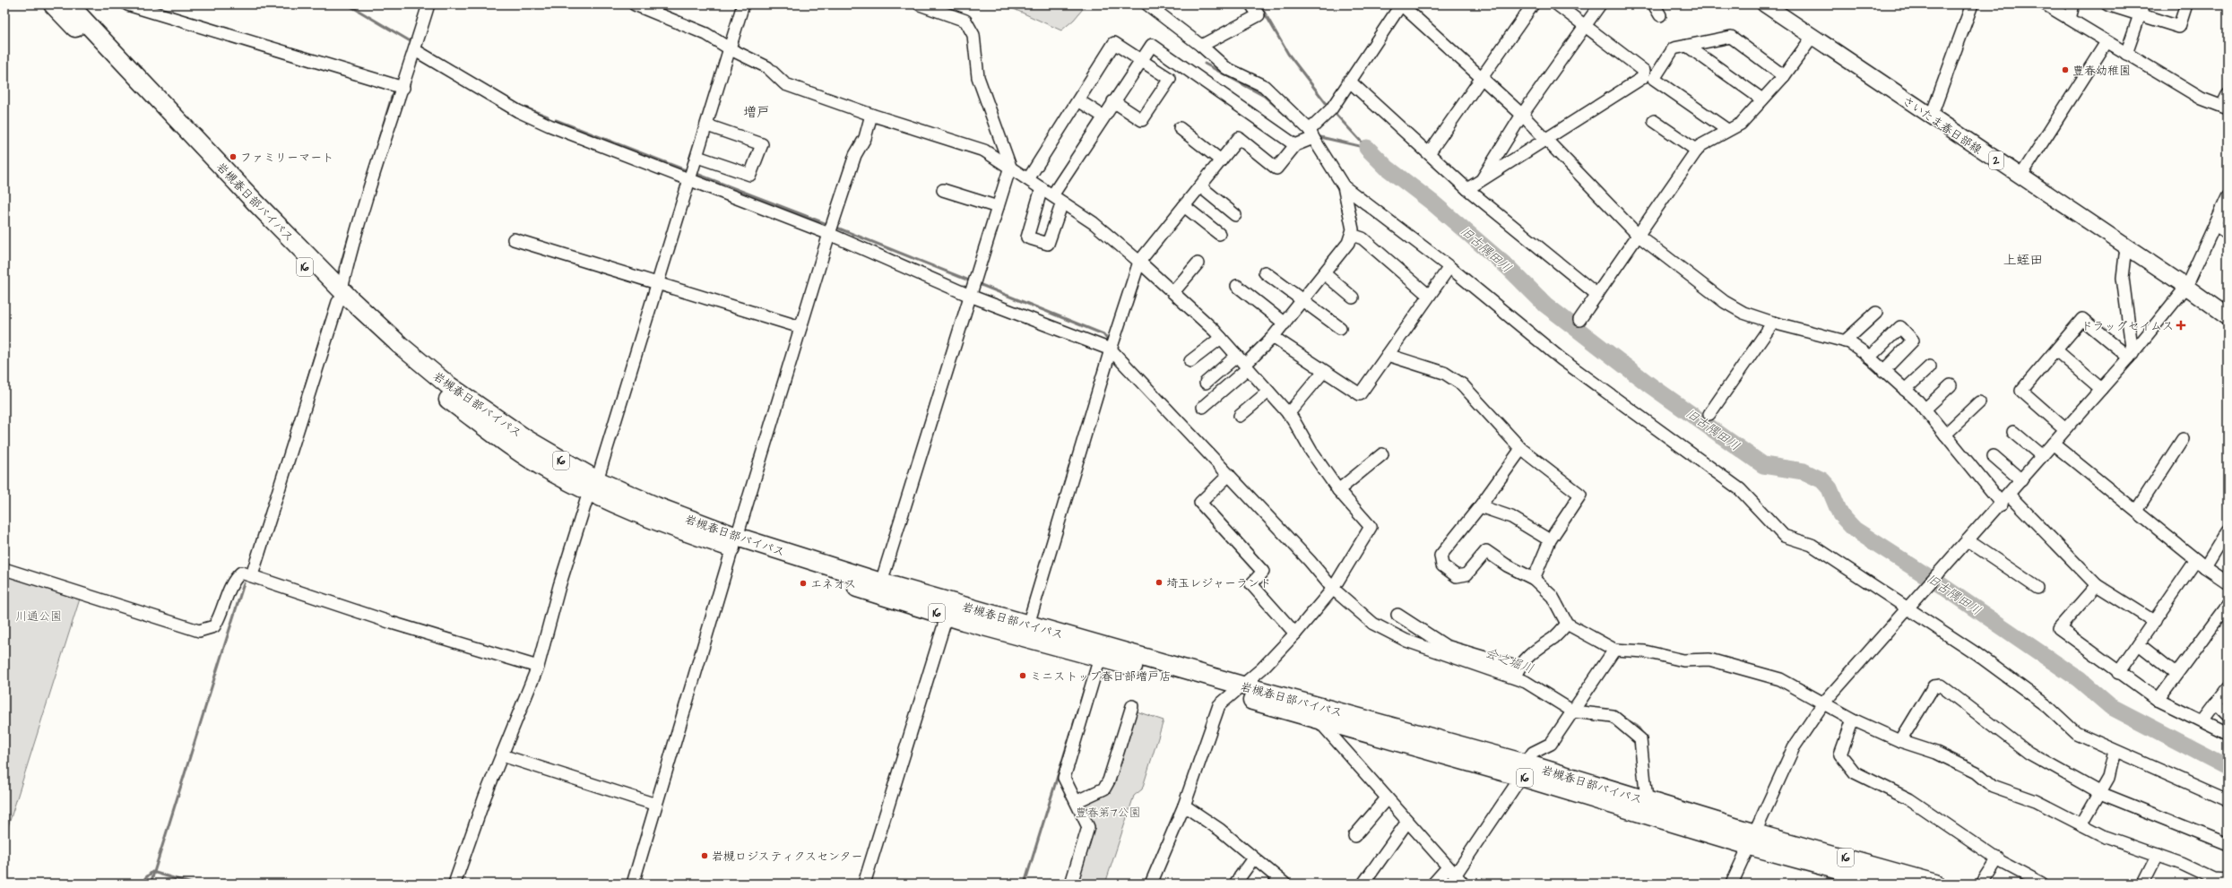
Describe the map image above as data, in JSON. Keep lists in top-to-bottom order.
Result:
{
  "streets": {
    "highway": ["岩槻春日部バイパス", "16"],
    "main road": ["さいたま春日部線", "2"]
  },
  "districts": ["増戸", "上蛭田"],
  "water": ["旧古隅田川", "会之堀川"],
  "parks": ["川通公園", "豊春第7公園"],
  "places": {
    "other": [
      "豊春幼稚園",
      "ファミリーマート",
      "埼玉レジャーランド",
      "エネオス",
      "ミニストップ春日部増戸店",
      "岩槻ロジスティクスセンター"
    ],
    "health": ["ドラッグセイムス"]
  }
}
